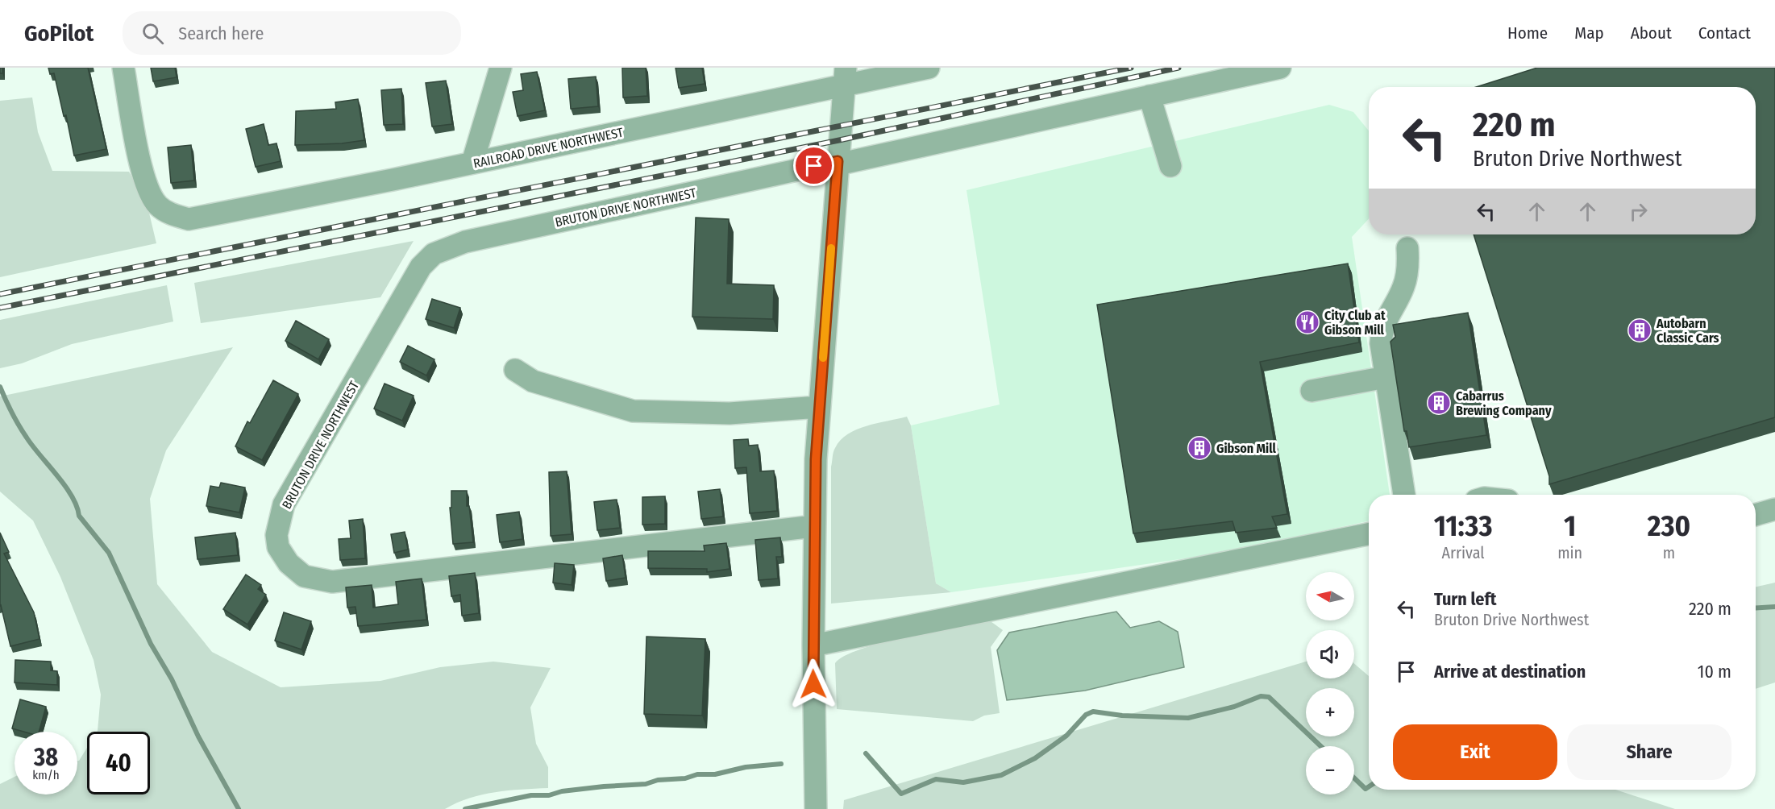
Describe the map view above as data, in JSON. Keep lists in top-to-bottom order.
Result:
{
  "streets": {
    "street": ["RAILROAD DRIVE NORTHWEST", "BRUTON DRIVE NORTHWEST"]
  },
  "places": {
    "restaurant": ["City Club at Gibson Mill"],
    "building": ["Autobarn Classic Cars", "Cabarrus Brewing Company", "Gibson Mill"]
  },
  "north": "left",
  "page": {
    "header": "GoPilot",
    "search": "Search here",
    "nav": [
      "Home",
      "Map",
      "About",
      "Contact"
    ],
    "turn": ["220 m", "Bruton Drive Northwest"],
    "eta": [
      "11:33",
      "Arrival",
      "1",
      "min",
      "230",
      "m"
    ],
    "map_buttons": ["+", "−"],
    "list": [
      {
        "name": "Turn left",
        "note": "Bruton Drive Northwest",
        "value": "220 m"
      },
      {
        "name": "Arrive at destination",
        "value": "10 m"
      }
    ],
    "buttons": ["Exit", "Share"],
    "speed": "38 km/h",
    "limit": "40"
  }
}
